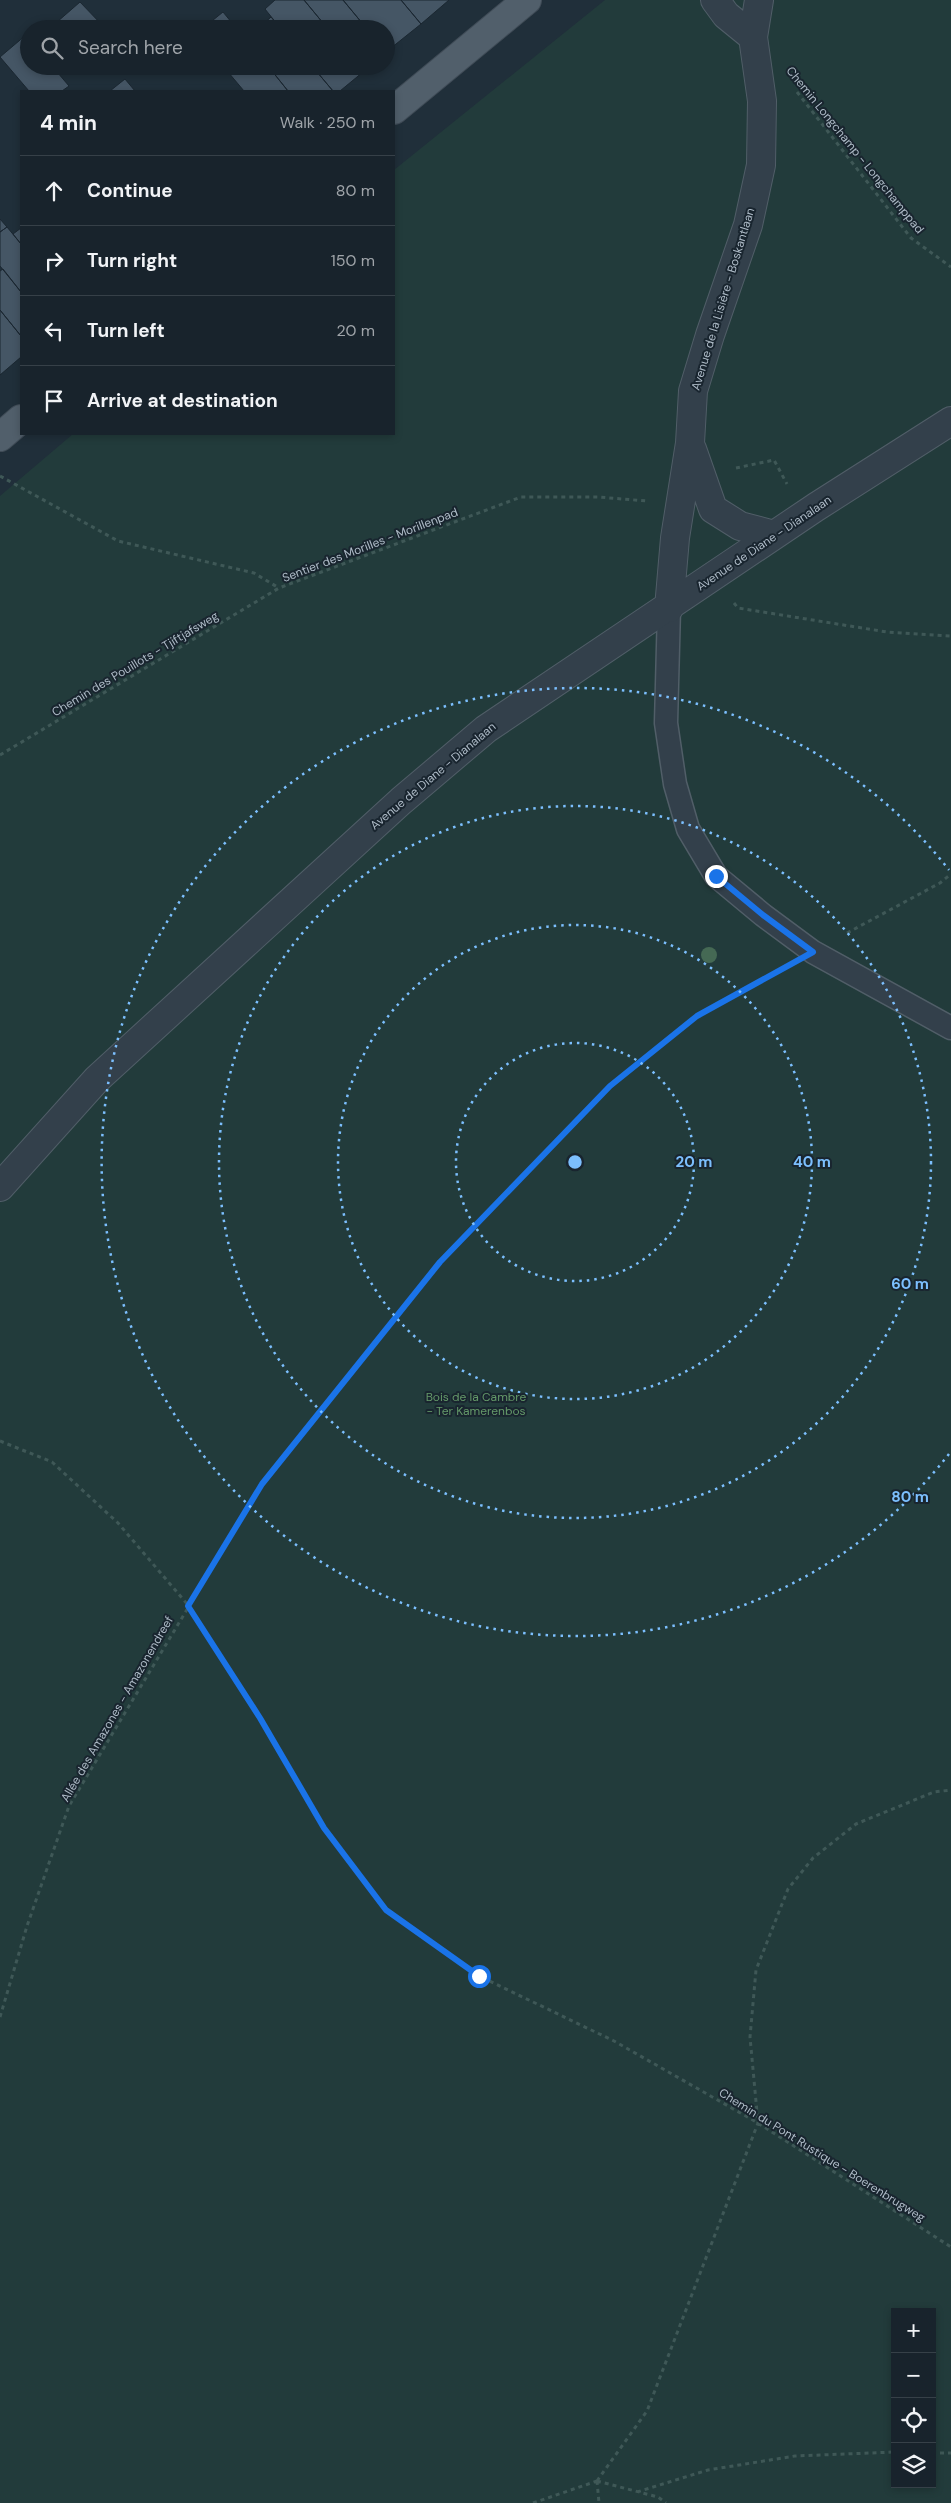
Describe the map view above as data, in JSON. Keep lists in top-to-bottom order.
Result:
{
  "streets": {
    "street": ["Avenue de la Lisière - Boskantlaan", "Avenue de Diane - Dianalaan"],
    "path": [
      "Chemin Longchamp - Longchamppad",
      "Sentier des Morilles - Morillenpad",
      "Chemin des Pouillots - Tjiftjafsweg",
      "Allée des Amazones - Amazonendreef",
      "Chemin du Pont Rustique - Boerenbrugweg"
    ]
  },
  "crossings": [
    ["Avenue de la Lisière - Boskantlaan", "Avenue de Diane - Dianalaan"],
    ["Sentier des Morilles - Morillenpad", "Chemin des Pouillots - Tjiftjafsweg"],
    ["Allée des Amazones - Amazonendreef", "Chemin du Pont Rustique - Boerenbrugweg"]
  ],
  "parks": ["Bois de la Cambre - Ter Kamerenbos"],
  "page": {
    "search": "Search here",
    "heading": ["4 min", "Walk · 250 m"],
    "list": [
      ["Continue", "80 m"],
      ["Turn right", "150 m"],
      ["Turn left", "20 m"],
      "Arrive at destination"
    ],
    "map_buttons": ["+", "−"]
  },
  "rings": [
    "20 m",
    "40 m",
    "60 m",
    "80 m"
  ]
}
